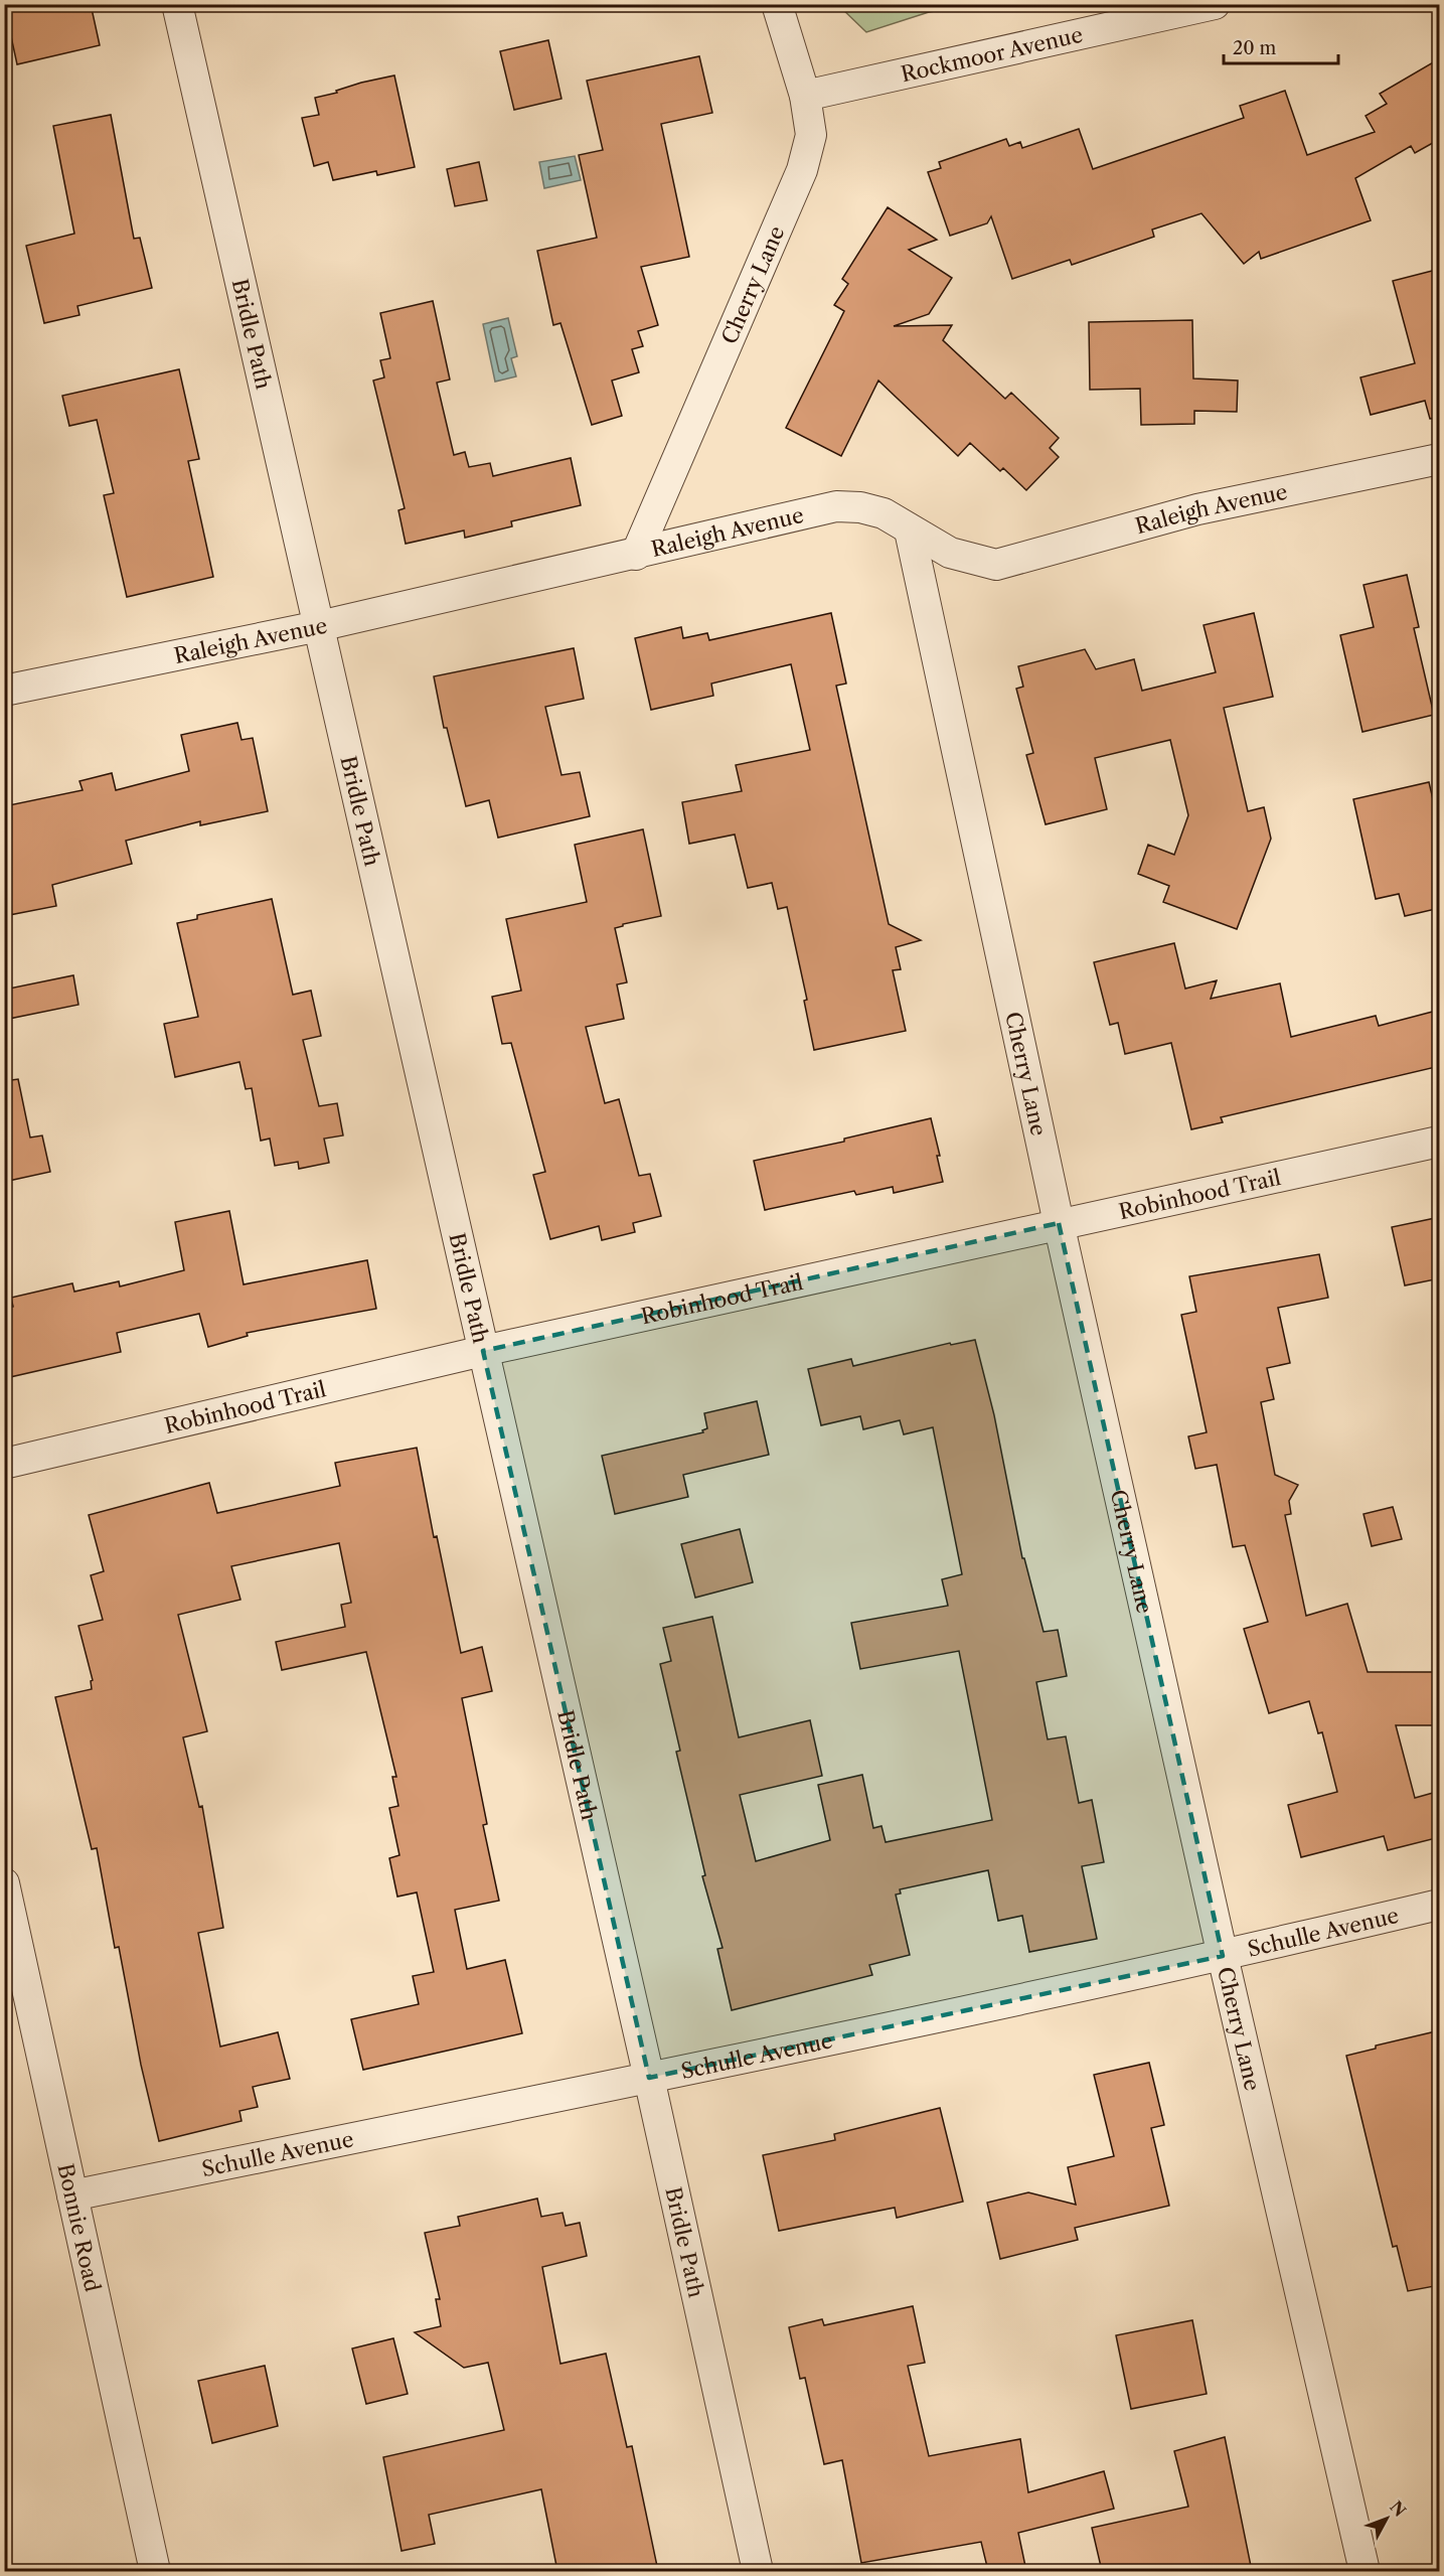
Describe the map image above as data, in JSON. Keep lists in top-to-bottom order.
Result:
{
  "streets": {
    "street": [
      "Rockmoor Avenue",
      "Cherry Lane",
      "Bridle Path",
      "Raleigh Avenue",
      "Robinhood Trail",
      "Schulle Avenue",
      "Bonnie Road"
    ]
  },
  "crossings": [
    ["Rockmoor Avenue", "Cherry Lane"],
    ["Cherry Lane", "Raleigh Avenue"],
    ["Cherry Lane", "Robinhood Trail"],
    ["Cherry Lane", "Schulle Avenue"],
    ["Bridle Path", "Raleigh Avenue"],
    ["Bridle Path", "Robinhood Trail"],
    ["Bridle Path", "Schulle Avenue"],
    ["Schulle Avenue", "Bonnie Road"]
  ],
  "scale_bar": "20 m",
  "north": "top right"
}
